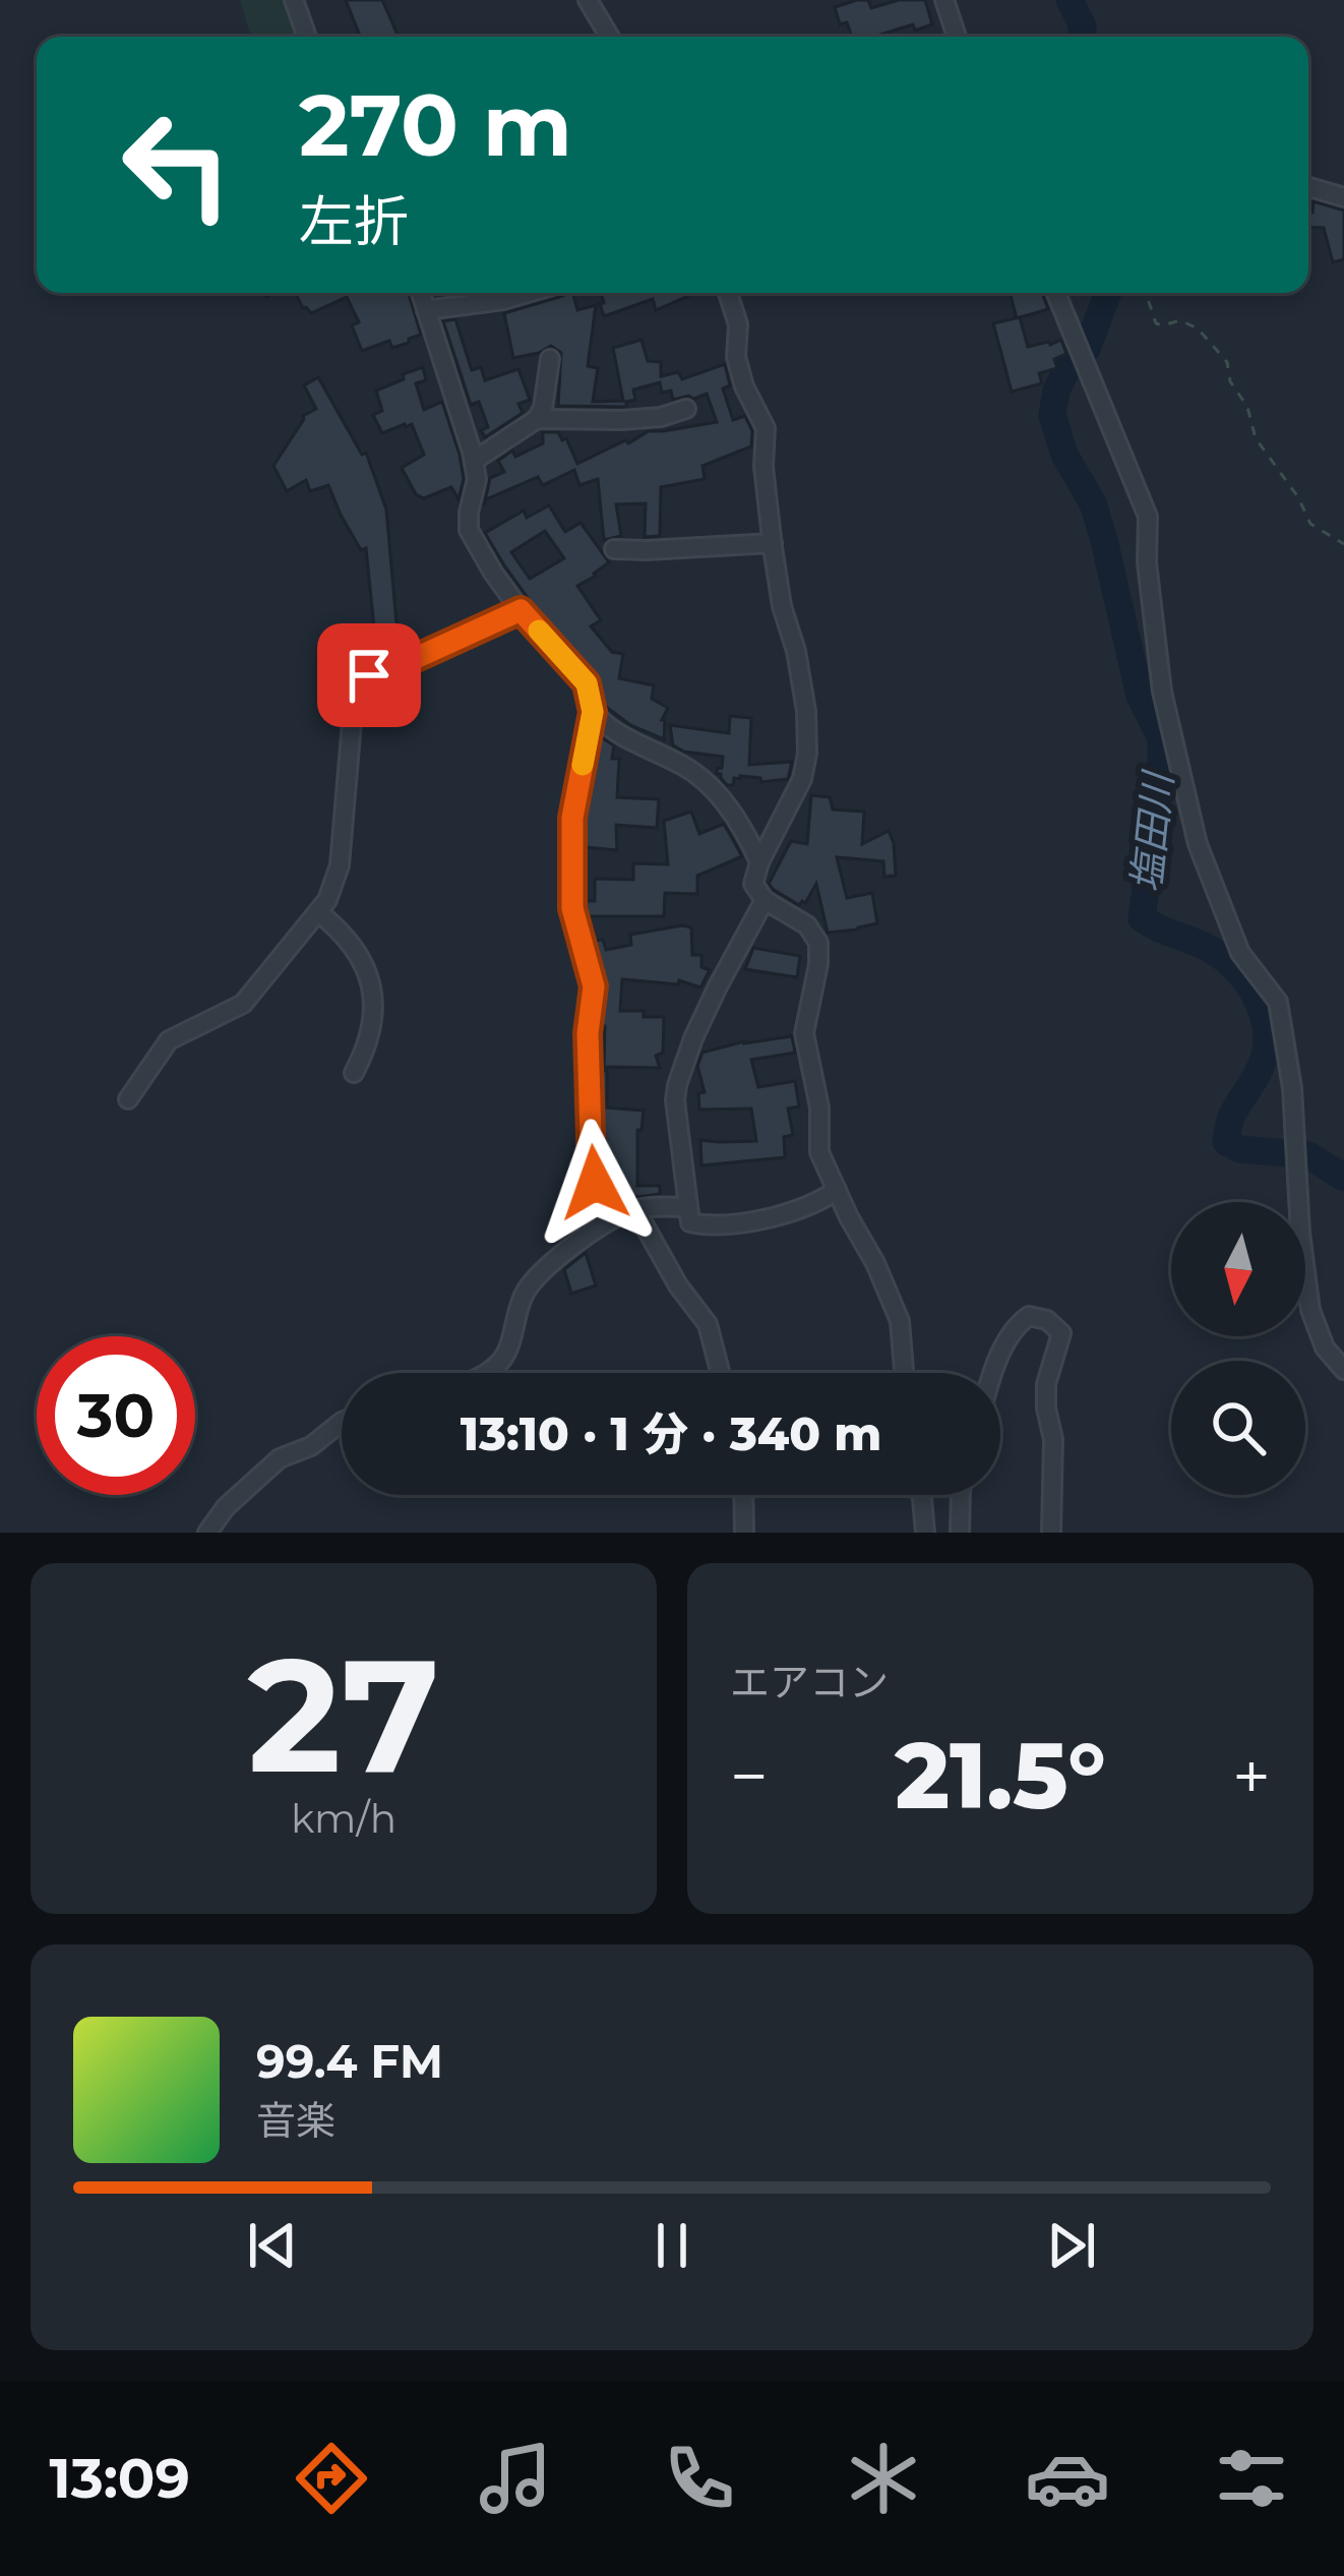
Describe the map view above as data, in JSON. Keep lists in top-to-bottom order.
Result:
{
  "water": ["塩田川"],
  "north": "bottom",
  "page": {
    "turn": ["270 m", "左折"],
    "limit": "30",
    "trip": "13:10 · 1 分 · 340 m",
    "tile": [
      ["27", "km/h"],
      "エアコン"
    ],
    "heat": ["−", "21.5°", "+"],
    "song": ["99.4 FM", "音楽"],
    "tabs": "13:09"
  }
}
